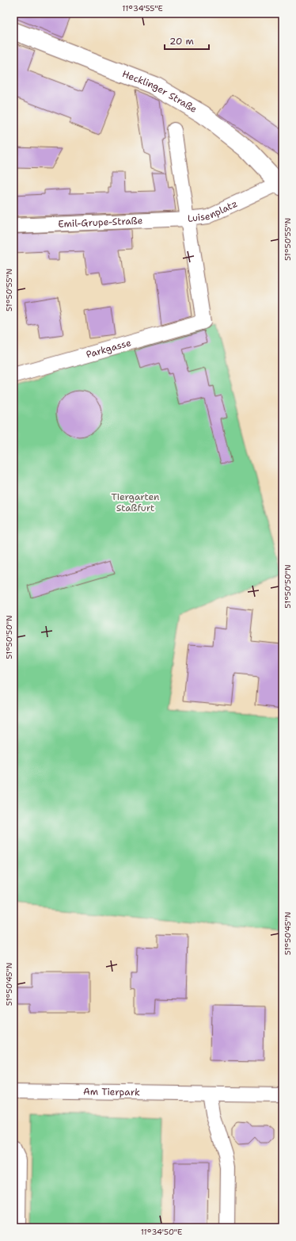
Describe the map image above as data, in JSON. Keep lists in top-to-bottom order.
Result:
{
  "streets": {
    "main road": ["Hecklinger Straße"],
    "street": [
      "Luisenplatz",
      "Emil-Grupe-Straße",
      "Parkgasse",
      "Am Tierpark"
    ]
  },
  "crossings": [
    ["Hecklinger Straße", "Luisenplatz"],
    ["Luisenplatz", "Emil-Grupe-Straße"],
    ["Luisenplatz", "Parkgasse"]
  ],
  "parks": ["Tiergarten Staßfurt"],
  "scale_bar": "20 m",
  "coordinates": [
    "11°34'55\"E",
    "51°50'55\"N",
    "51°50'50\"N",
    "51°50'45\"N",
    "11°34'50\"E"
  ]
}
